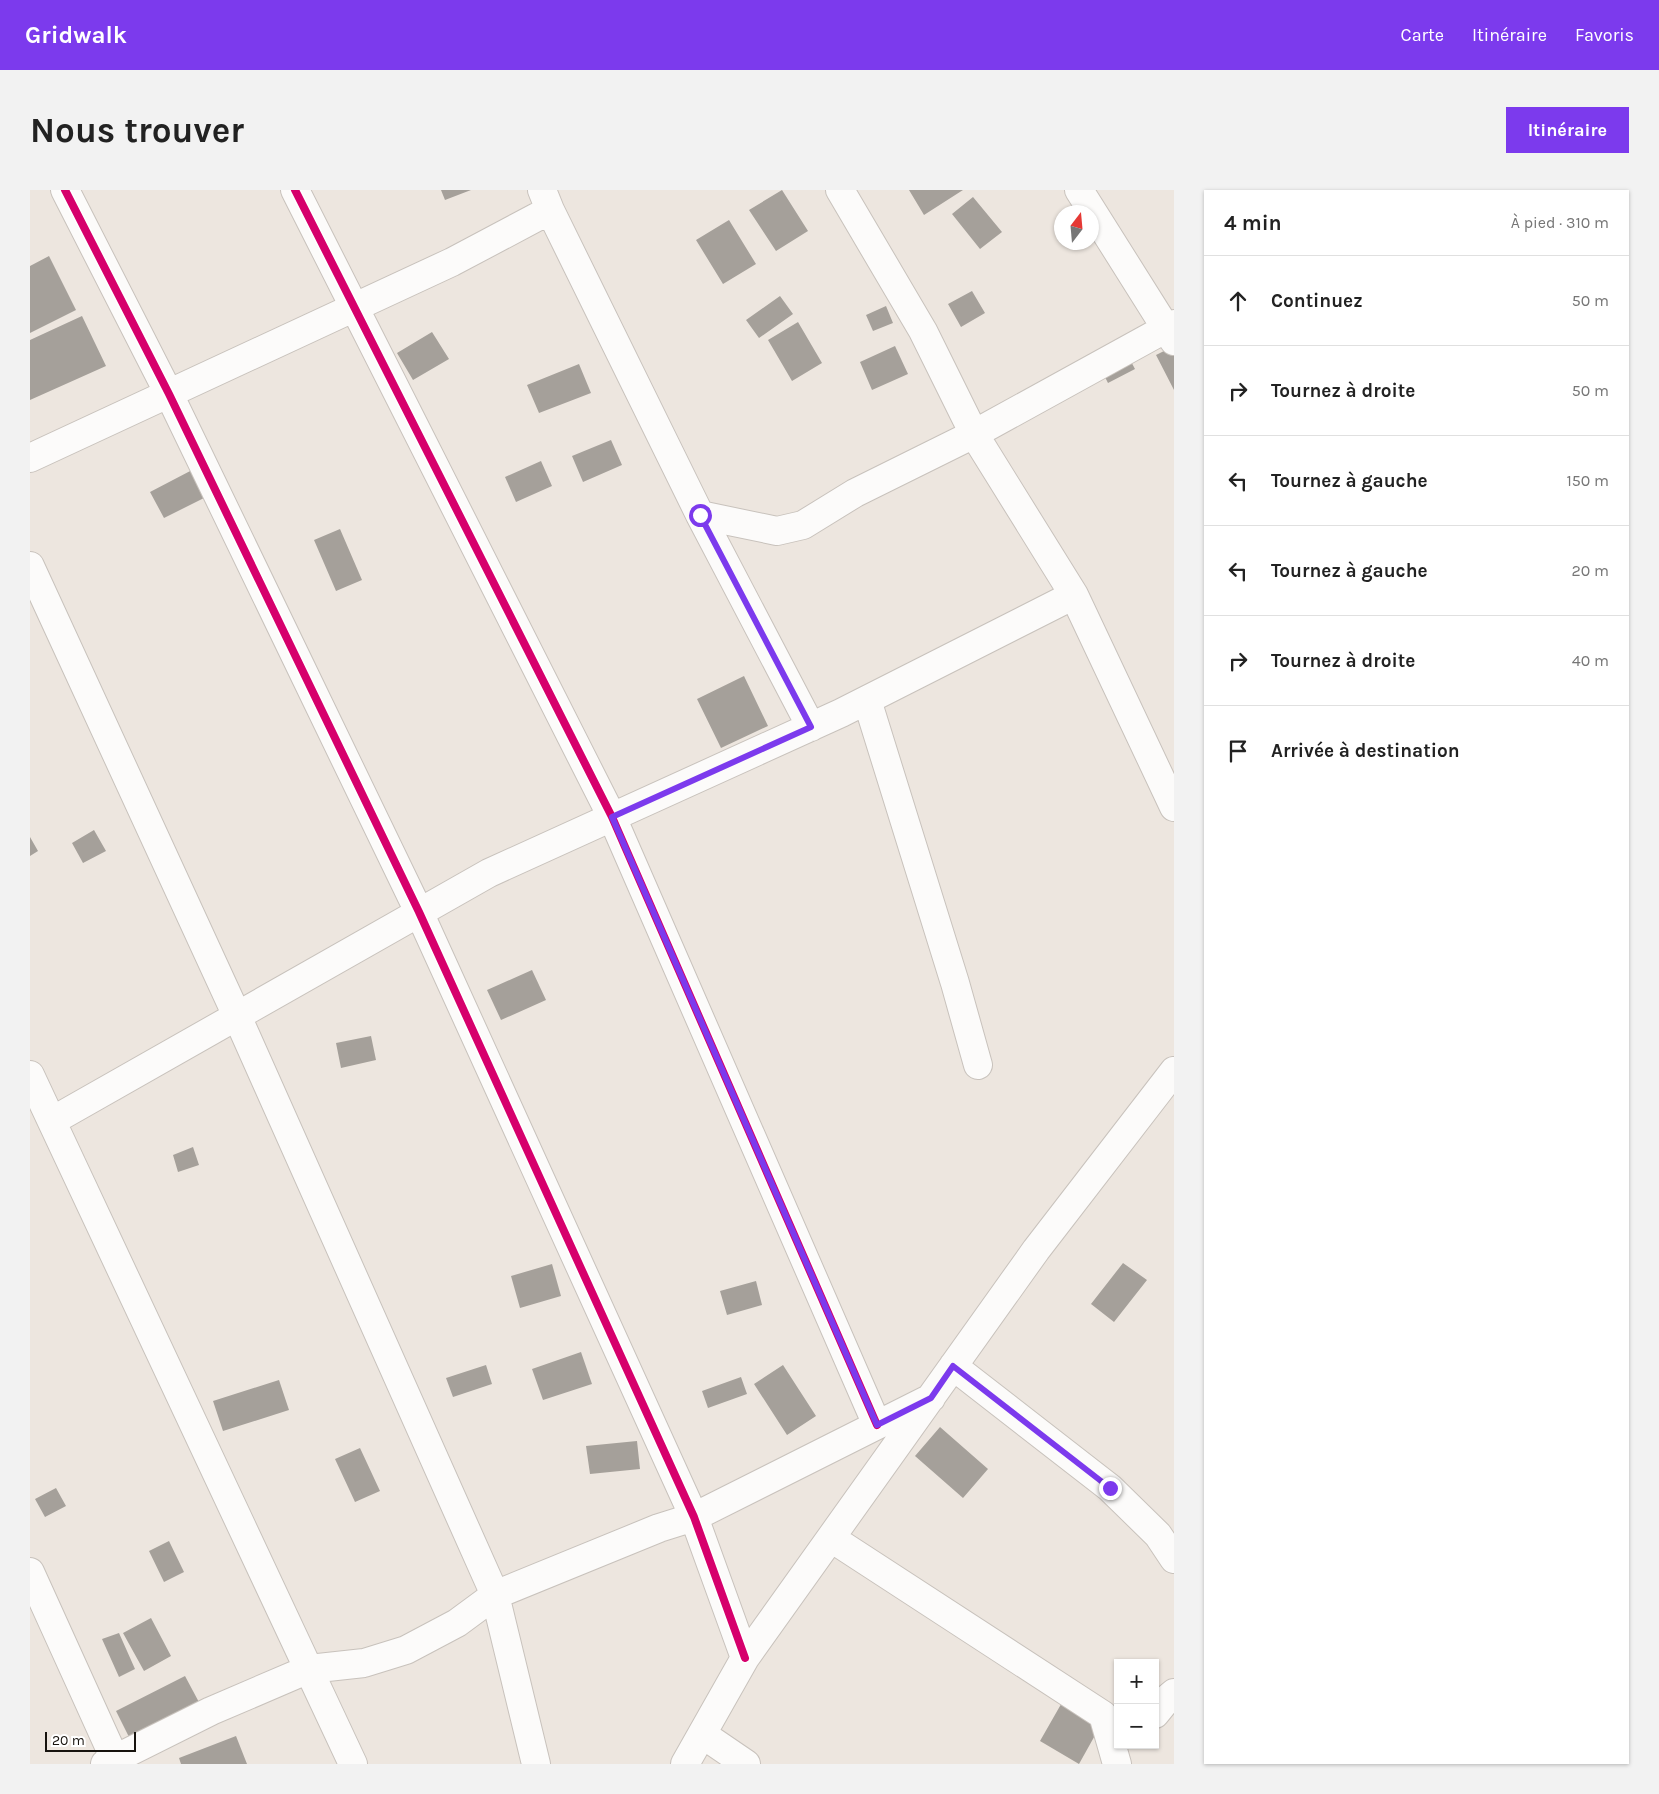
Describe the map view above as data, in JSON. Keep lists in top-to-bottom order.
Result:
{
  "scale_bar": "20 m",
  "north": "top",
  "page": {
    "header": "Gridwalk",
    "nav": ["Carte", "Itinéraire", "Favoris"],
    "buttons": "Itinéraire",
    "title": "Nous trouver",
    "heading": ["4 min", "À pied · 310 m"],
    "list": [
      ["Continuez", "50 m"],
      ["Tournez à droite", "50 m"],
      ["Tournez à gauche", "150 m"],
      ["Tournez à gauche", "20 m"],
      ["Tournez à droite", "40 m"],
      "Arrivée à destination"
    ],
    "map_buttons": ["+", "−"],
    "scale": "20 m"
  }
}
